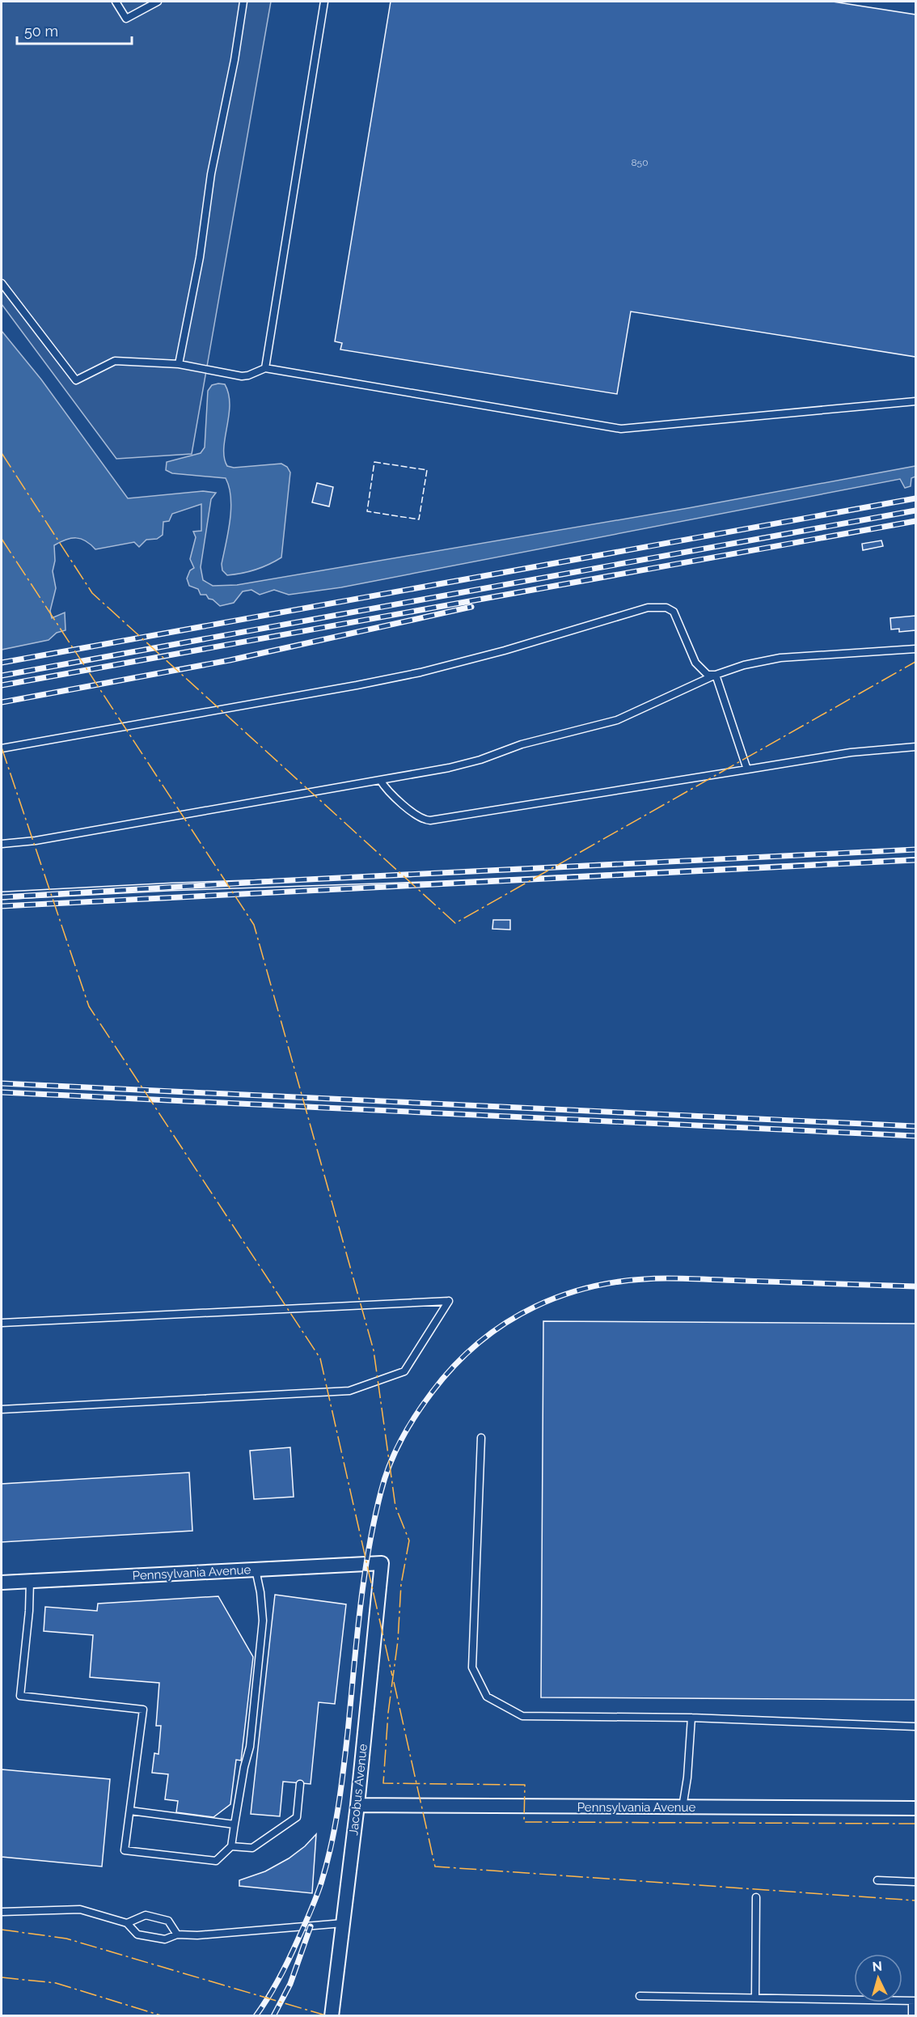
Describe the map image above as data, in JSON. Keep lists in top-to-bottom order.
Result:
{
  "streets": {
    "street": ["Pennsylvania Avenue", "Jacobus Avenue"]
  },
  "crossings": [
    ["Pennsylvania Avenue", "Jacobus Avenue"]
  ],
  "house_numbers": ["850"],
  "scale_bar": "50 m",
  "north": "top"
}
